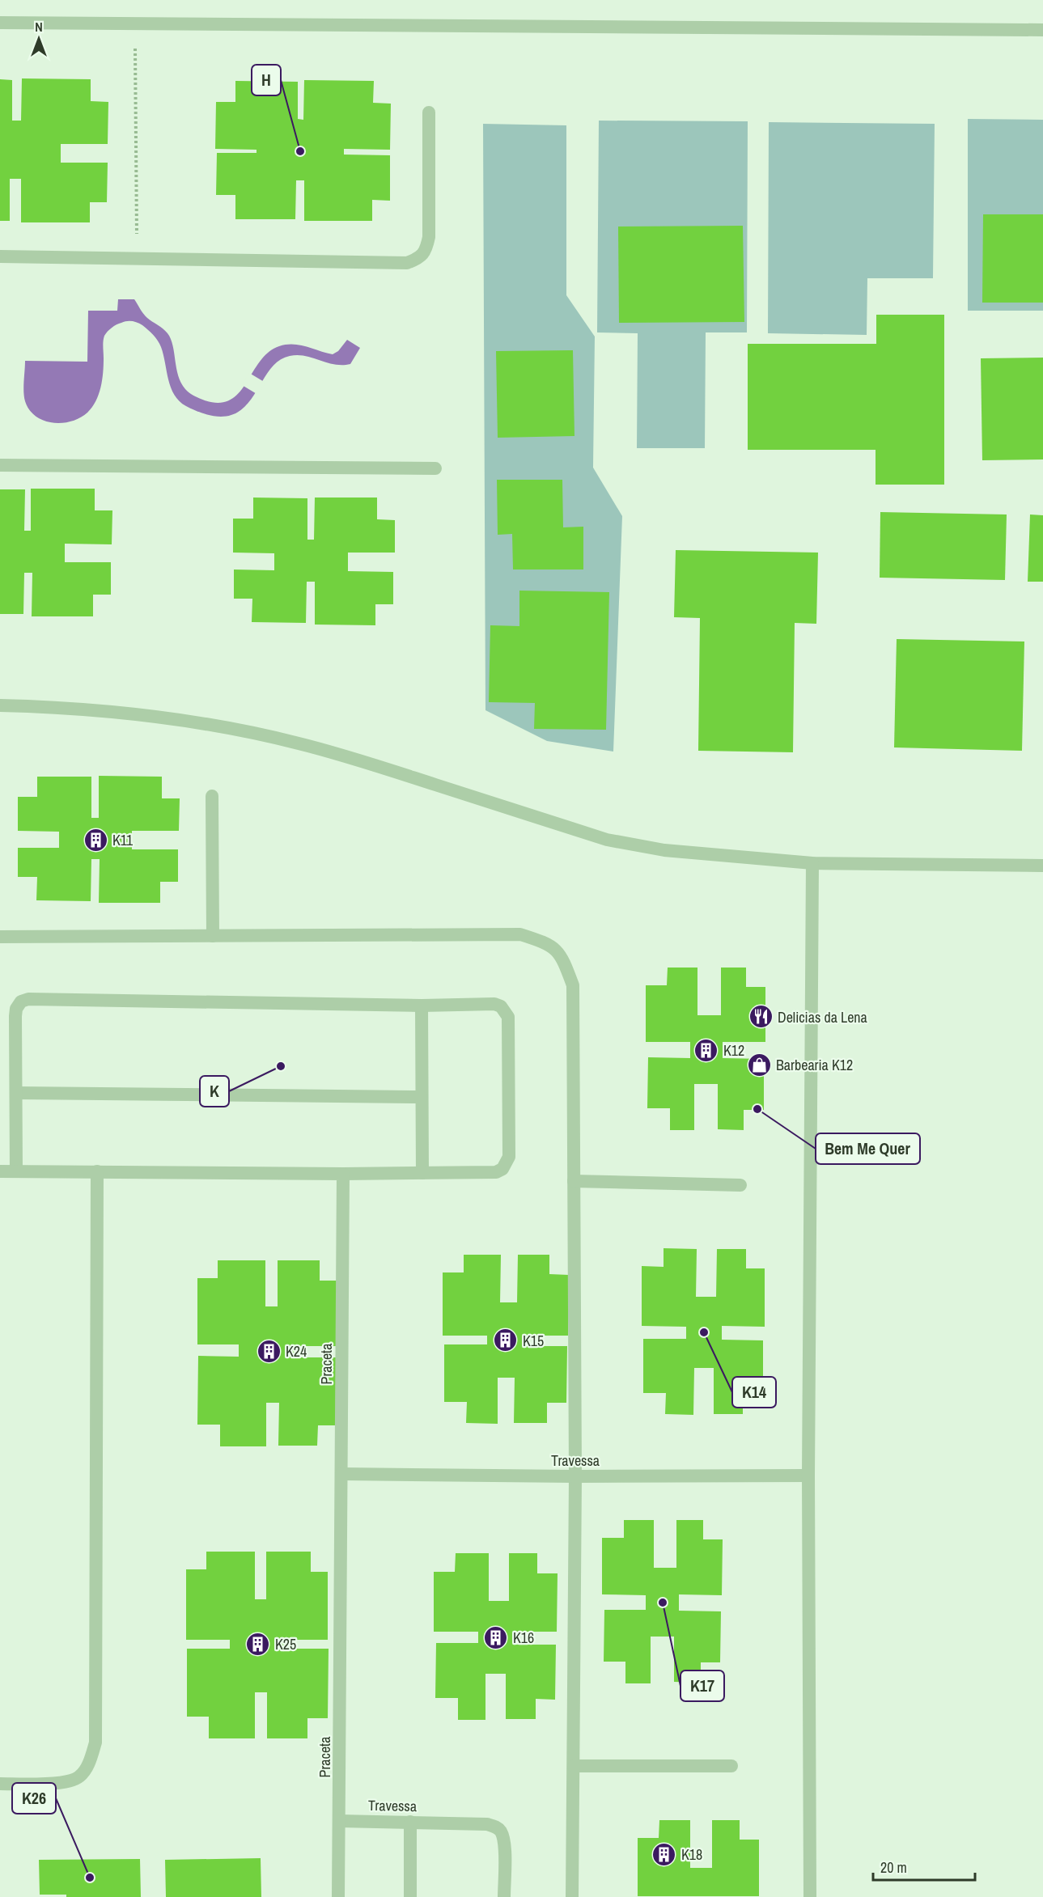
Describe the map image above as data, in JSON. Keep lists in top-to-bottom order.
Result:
{
  "streets": {
    "street": ["Praceta", "Travessa"]
  },
  "crossings": [
    ["Praceta", "Travessa"]
  ],
  "places": {
    "other": [
      "H",
      "K",
      "Bem Me Quer",
      "K14",
      "K17",
      "K26"
    ],
    "building": [
      "K11",
      "K12",
      "K15",
      "K24",
      "K16",
      "K25",
      "K18"
    ],
    "restaurant": ["Delicias da Lena"],
    "shop": ["Barbearia K12"]
  },
  "scale_bar": "20 m",
  "north": "top"
}
